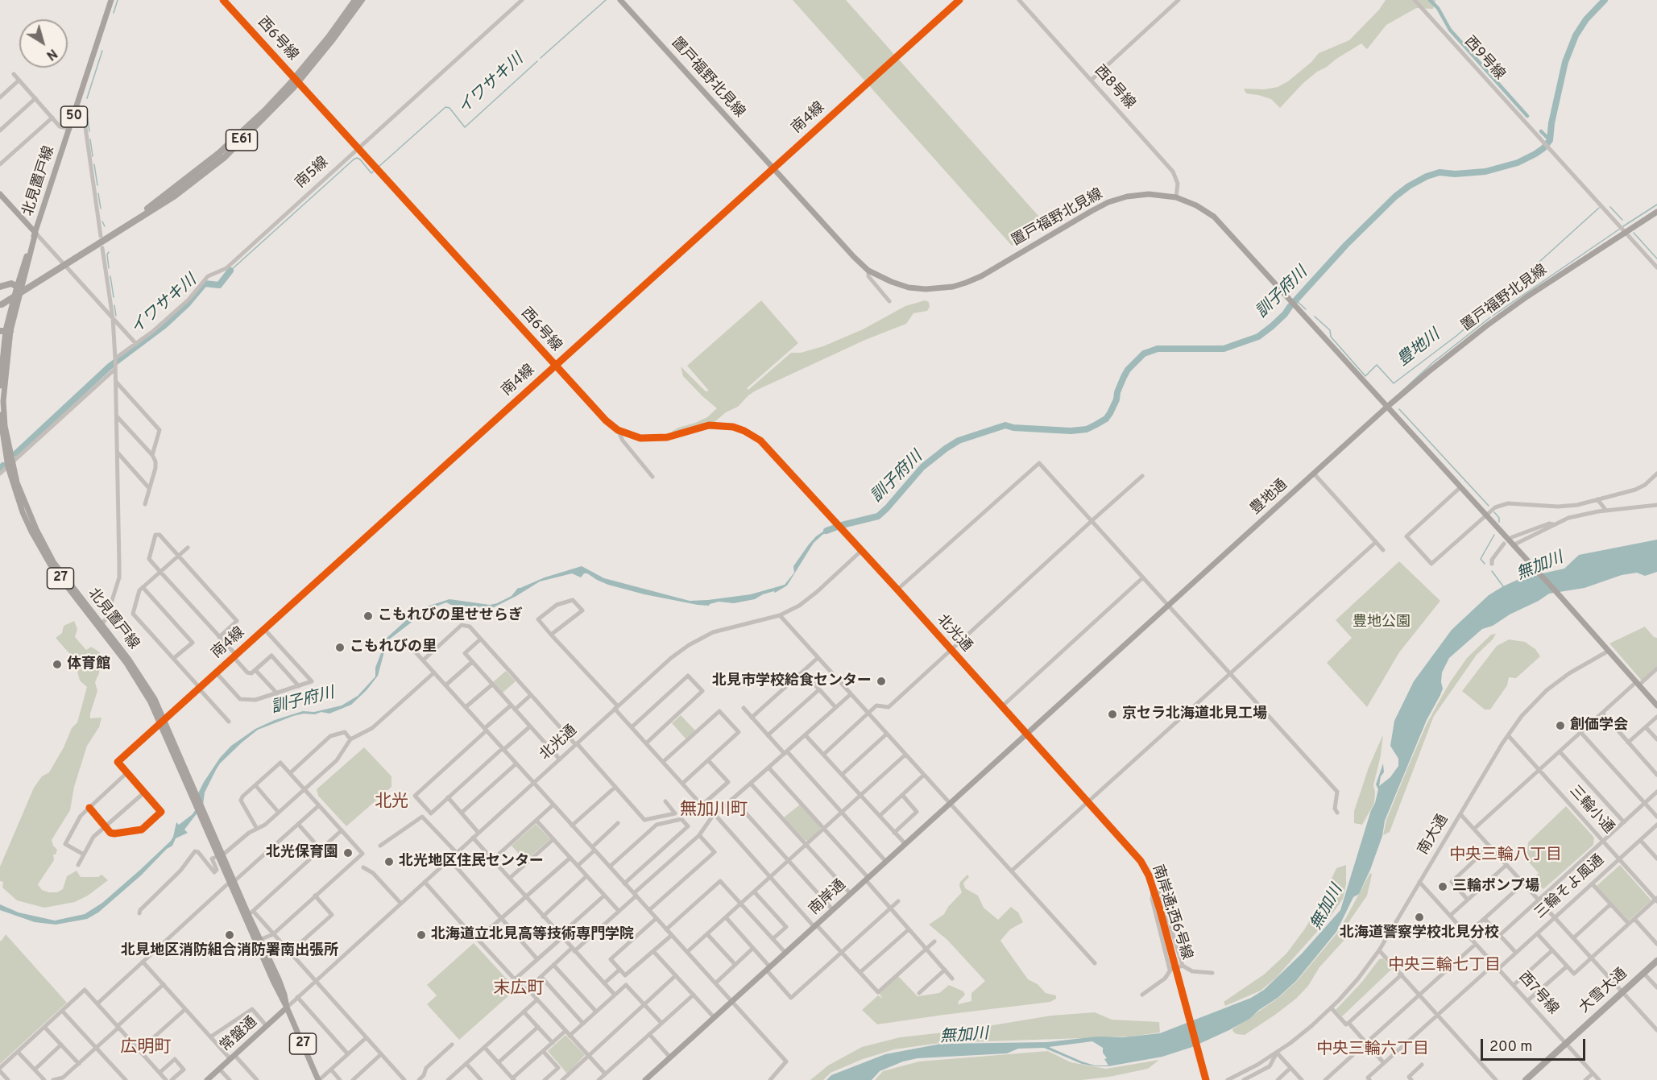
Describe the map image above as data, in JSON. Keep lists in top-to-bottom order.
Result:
{
  "streets": {
    "highway": ["E61", "大雪大通"],
    "main road": [
      "置戸福野北見線",
      "50",
      "北見置戸線",
      "豊地通",
      "27",
      "南岸通",
      "常盤通"
    ],
    "street": [
      "西6号線",
      "西9号線",
      "西8号線",
      "南4線",
      "南5線",
      "北光通",
      "三輪小通",
      "南大通",
      "三輪そよ風通",
      "南岸通;西6号線",
      "西7号線"
    ]
  },
  "crossings": [
    ["西6号線", "南4線"],
    ["西6号線", "南5線"],
    ["西6号線", "北光通"],
    ["西9号線", "置戸福野北見線"],
    ["置戸福野北見線", "西8号線"],
    ["置戸福野北見線", "南4線"],
    ["置戸福野北見線", "豊地通"],
    ["南4線", "北見置戸線"],
    ["南5線", "北見置戸線"],
    ["北見置戸線", "北光通"],
    ["北見置戸線", "常盤通"],
    ["豊地通", "北光通"],
    ["豊地通", "南岸通"],
    ["豊地通", "南岸通;西6号線"],
    ["北光通", "南岸通"],
    ["北光通", "南岸通;西6号線"],
    ["北光通", "常盤通"],
    ["三輪小通", "南大通"],
    ["三輪小通", "三輪そよ風通"],
    ["南大通", "西7号線"],
    ["三輪そよ風通", "西7号線"],
    ["南岸通", "南岸通;西6号線"],
    ["大雪大通", "西7号線"]
  ],
  "districts": [
    "北光",
    "無加川町",
    "中央三輪八丁目",
    "中央三輪七丁目",
    "末広町",
    "広明町",
    "中央三輪六丁目"
  ],
  "water": [
    "イワサキ川",
    "訓子府川",
    "豊地川",
    "無加川"
  ],
  "parks": ["豊地公園"],
  "places": [
    "こもれびの里せせらぎ",
    "こもれびの里",
    "体育館",
    "北見市学校給食センター",
    "京セラ北海道北見工場",
    "創価学会",
    "北光保育園",
    "北光地区住民センター",
    "三輪ポンプ場",
    "北海道警察学校北見分校",
    "北見地区消防組合消防署南出張所",
    "北海道立北見高等技術専門学院"
  ],
  "scale_bar": "200 m",
  "north": "bottom right"
}
